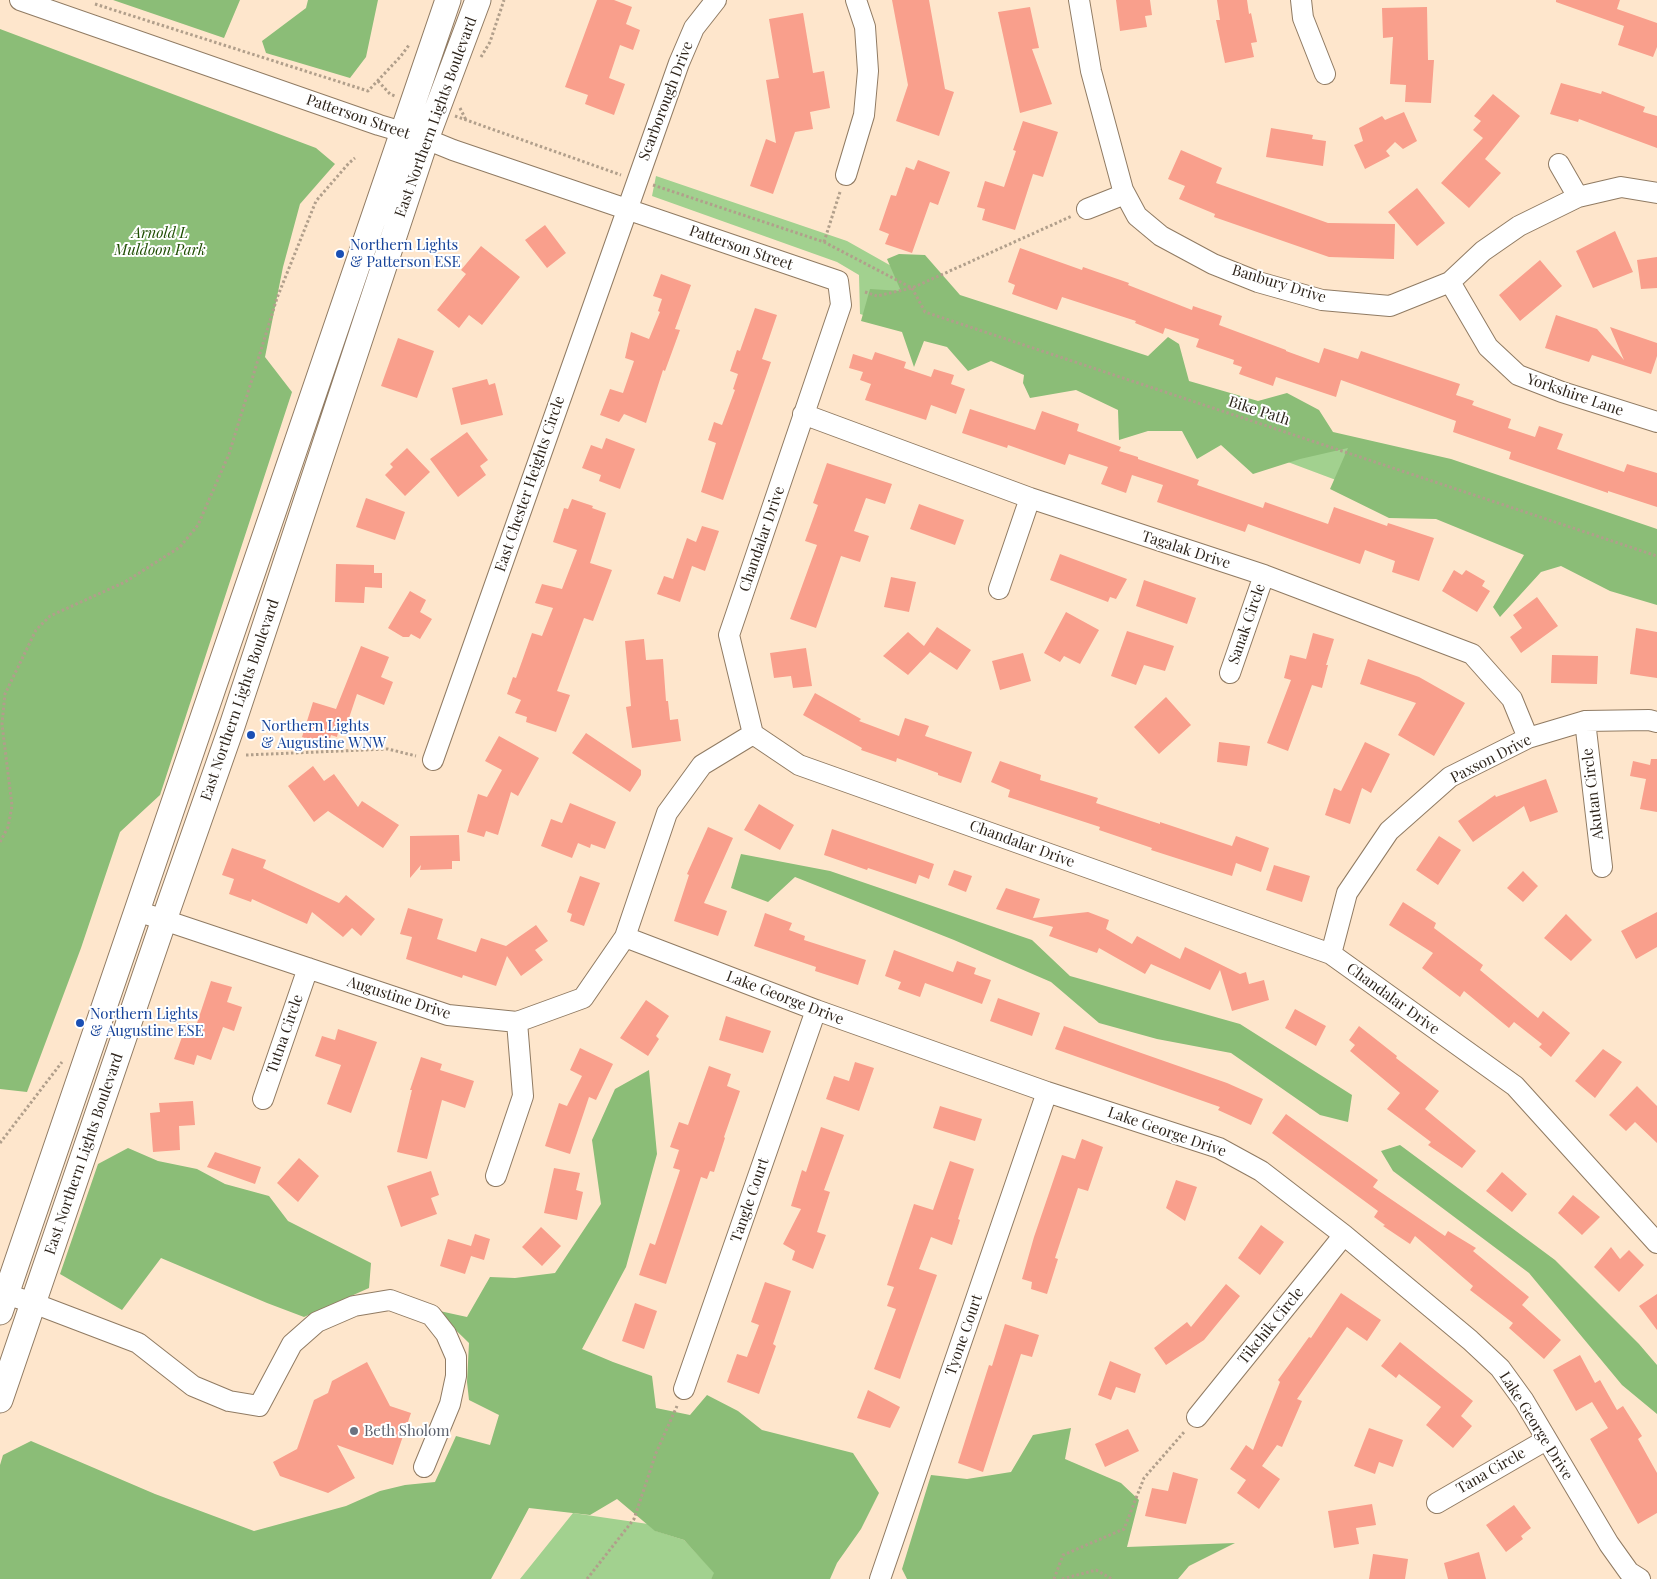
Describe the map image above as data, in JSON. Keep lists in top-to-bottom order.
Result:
{
  "streets": {
    "main road": ["East Northern Lights Boulevard"],
    "street": [
      "Scarborough Drive",
      "Patterson Street",
      "Banbury Drive",
      "Yorkshire Lane",
      "East Chester Heights Circle",
      "Chandalar Drive",
      "Tagalak Drive",
      "Sanak Circle",
      "Paxson Drive",
      "Akutan Circle",
      "Augustine Drive",
      "Lake George Drive",
      "Tutna Circle",
      "Tangle Court",
      "Tikchik Circle",
      "Tyone Court",
      "Tana Circle"
    ],
    "path": ["Bike Path"]
  },
  "crossings": [
    ["Scarborough Drive", "Patterson Street"],
    ["Scarborough Drive", "East Chester Heights Circle"],
    ["Patterson Street", "East Northern Lights Boulevard"],
    ["Patterson Street", "East Chester Heights Circle"],
    ["Patterson Street", "Chandalar Drive"],
    ["East Northern Lights Boulevard", "Augustine Drive"],
    ["Banbury Drive", "Yorkshire Lane"],
    ["Chandalar Drive", "Tagalak Drive"],
    ["Chandalar Drive", "Paxson Drive"],
    ["Chandalar Drive", "Augustine Drive"],
    ["Tagalak Drive", "Sanak Circle"],
    ["Tagalak Drive", "Paxson Drive"],
    ["Paxson Drive", "Akutan Circle"],
    ["Augustine Drive", "Lake George Drive"],
    ["Augustine Drive", "Tutna Circle"],
    ["Lake George Drive", "Tangle Court"],
    ["Lake George Drive", "Tikchik Circle"],
    ["Lake George Drive", "Tyone Court"],
    ["Lake George Drive", "Tana Circle"]
  ],
  "parks": ["Arnold L Muldoon Park"],
  "places": [
    "Northern Lights & Patterson ESE",
    "Northern Lights & Augustine WNW",
    "Northern Lights & Augustine ESE",
    "Beth Sholom"
  ]
}
